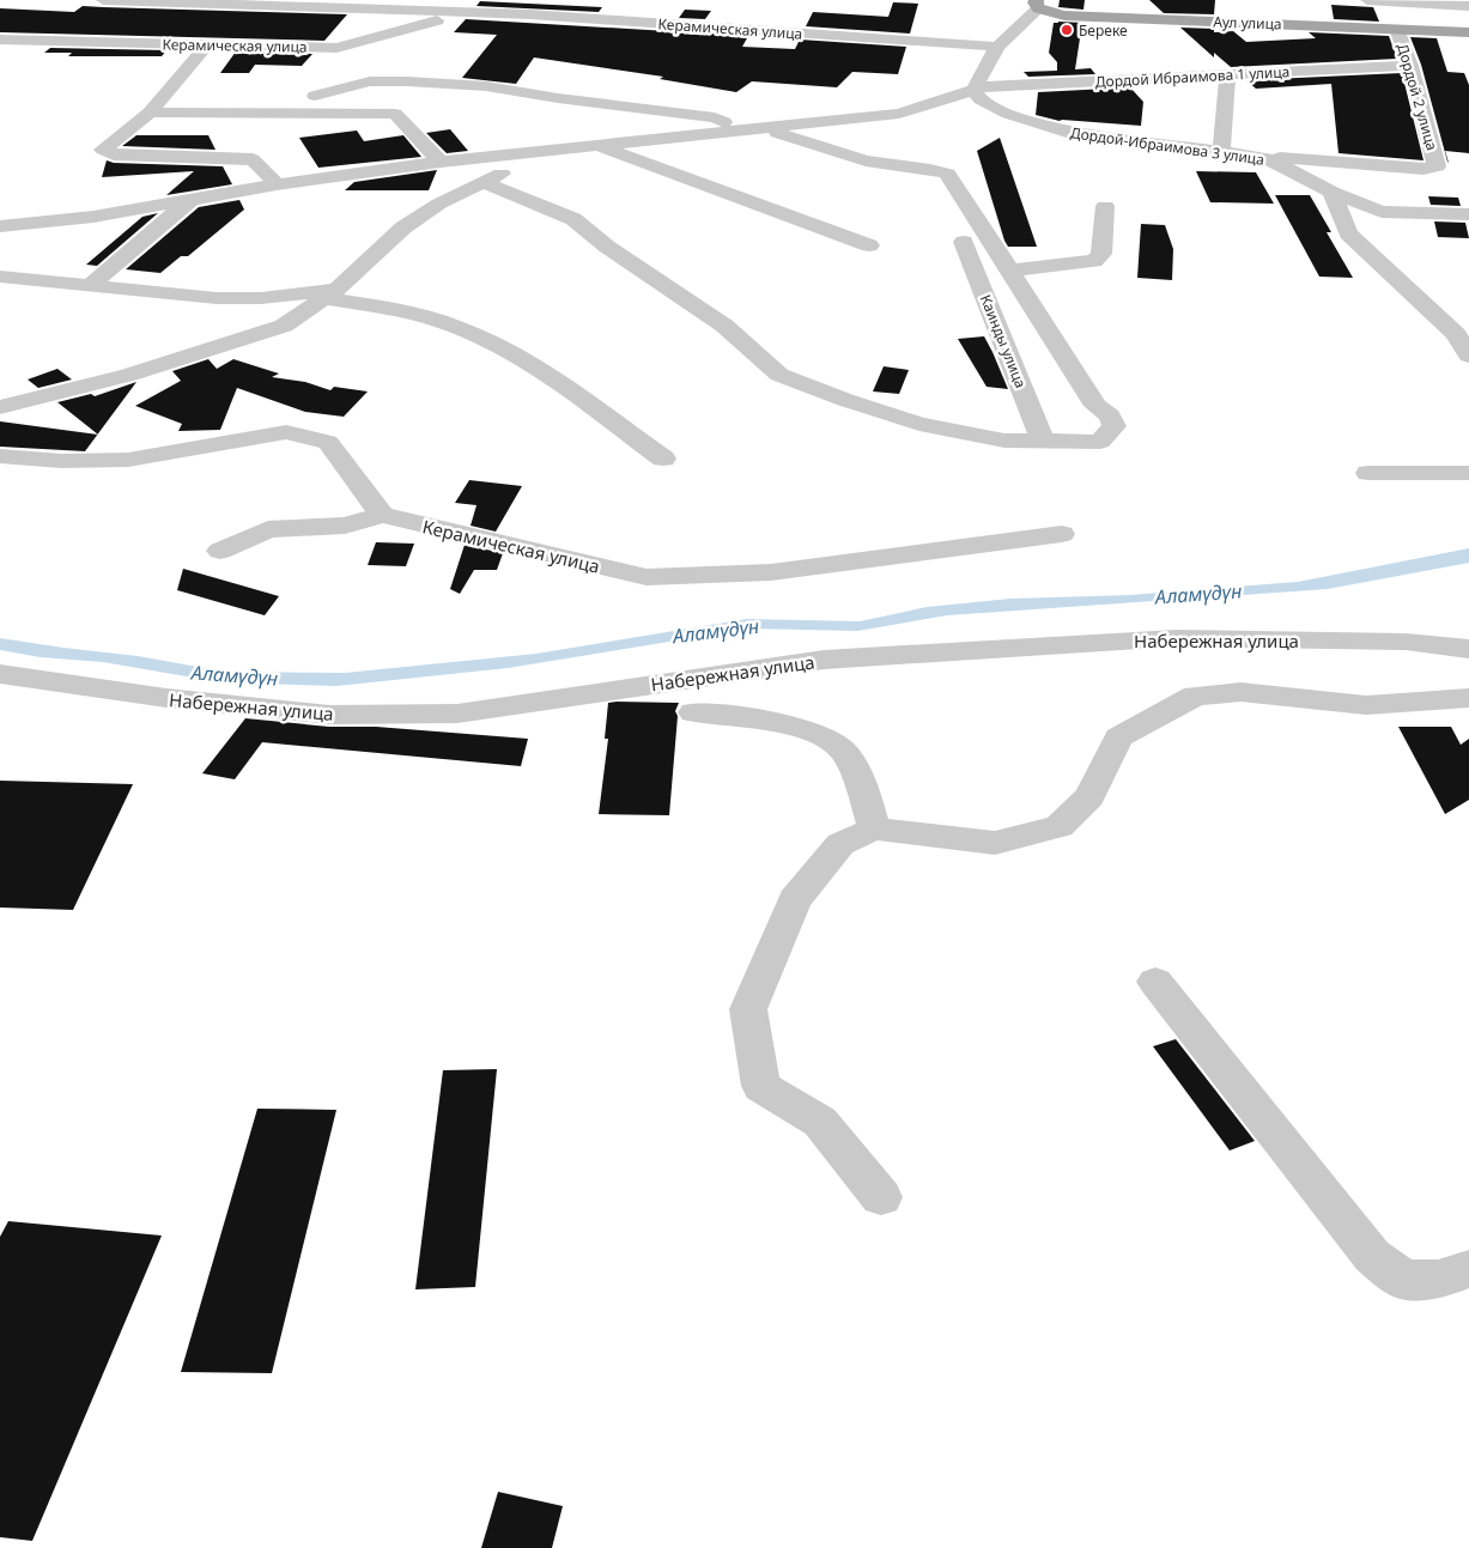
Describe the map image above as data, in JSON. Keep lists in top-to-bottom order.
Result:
{
  "streets": {
    "main road": ["Аул улица"],
    "street": [
      "Керамическая улица",
      "Дордой Ибраимова 1 улица",
      "Дордой 2 улица",
      "Дордой-Ибраимова 3 улица",
      "Каинды улица",
      "Набережная улица"
    ]
  },
  "crossings": [
    ["Аул улица", "Дордой 2 улица"],
    ["Дордой Ибраимова 1 улица", "Дордой 2 улица"],
    ["Дордой Ибраимова 1 улица", "Дордой-Ибраимова 3 улица"],
    ["Дордой 2 улица", "Дордой-Ибраимова 3 улица"]
  ],
  "water": ["Аламүдүн"],
  "places": ["Береке"]
}
